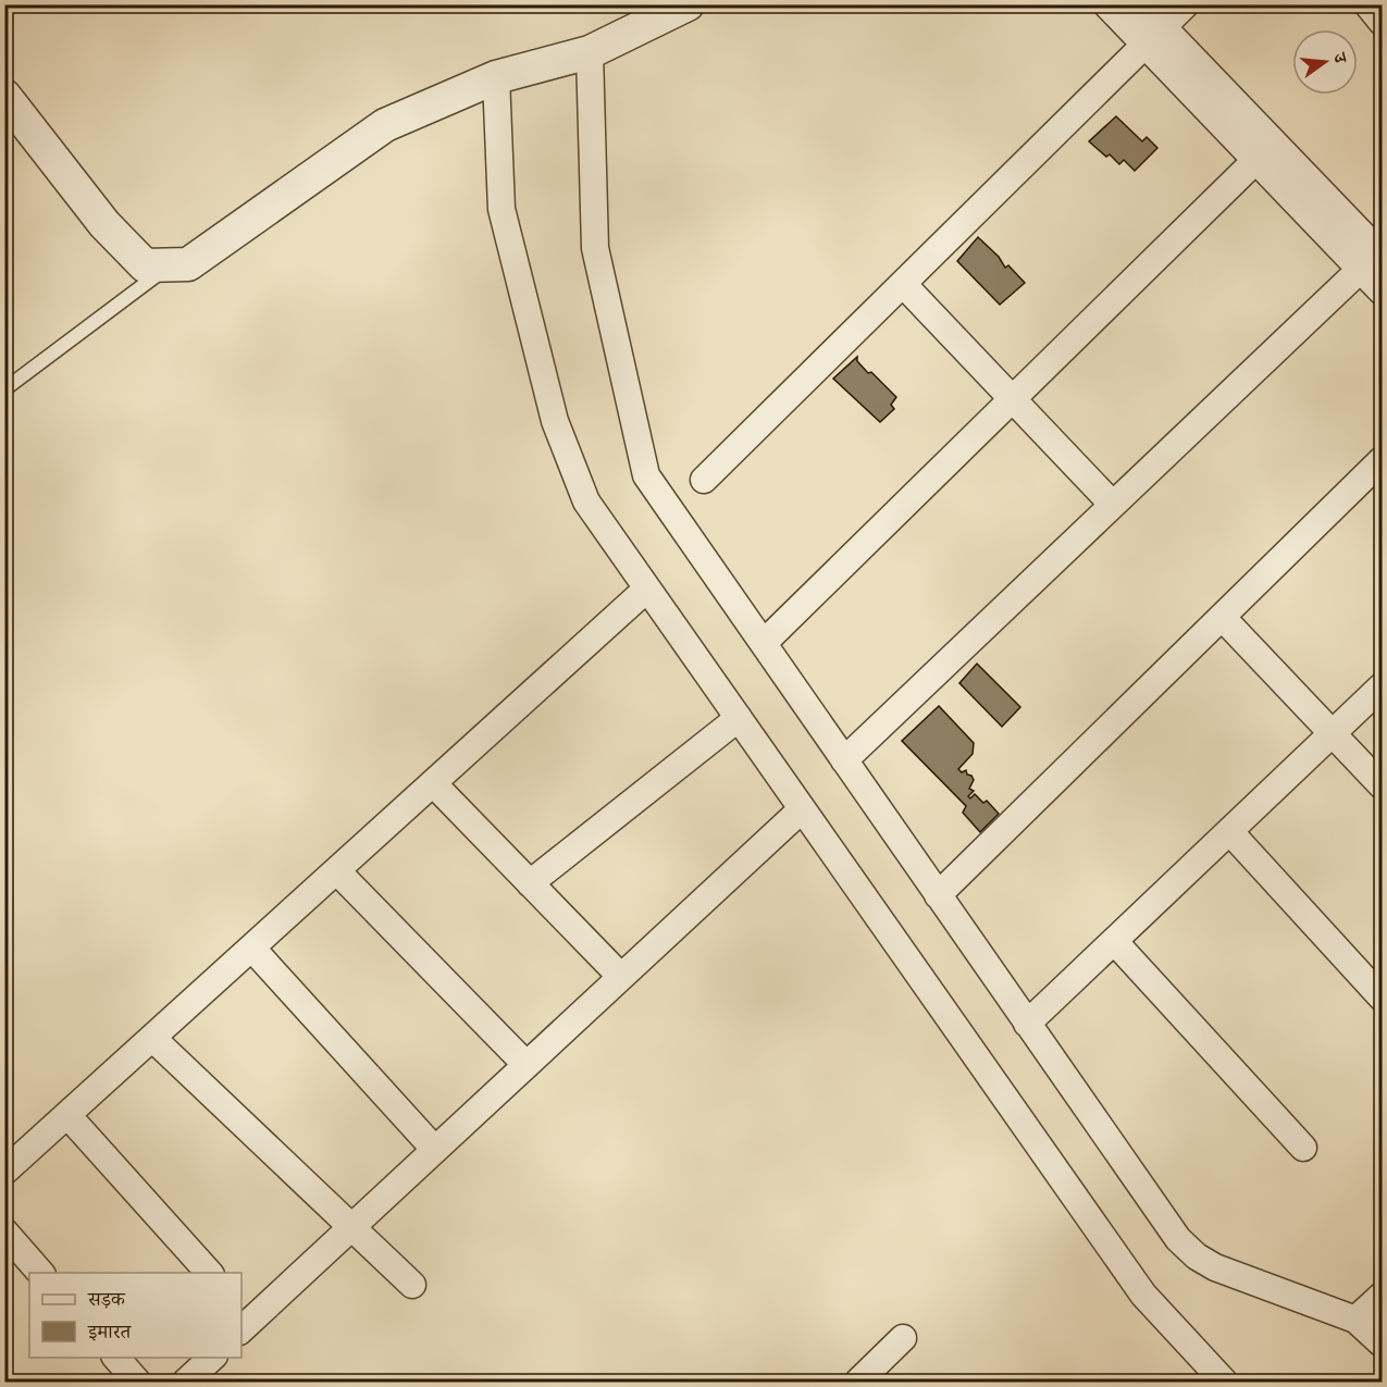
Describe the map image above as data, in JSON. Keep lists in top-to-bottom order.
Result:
{
  "legend": ["सड़क", "इमारत"],
  "north": "right"
}
